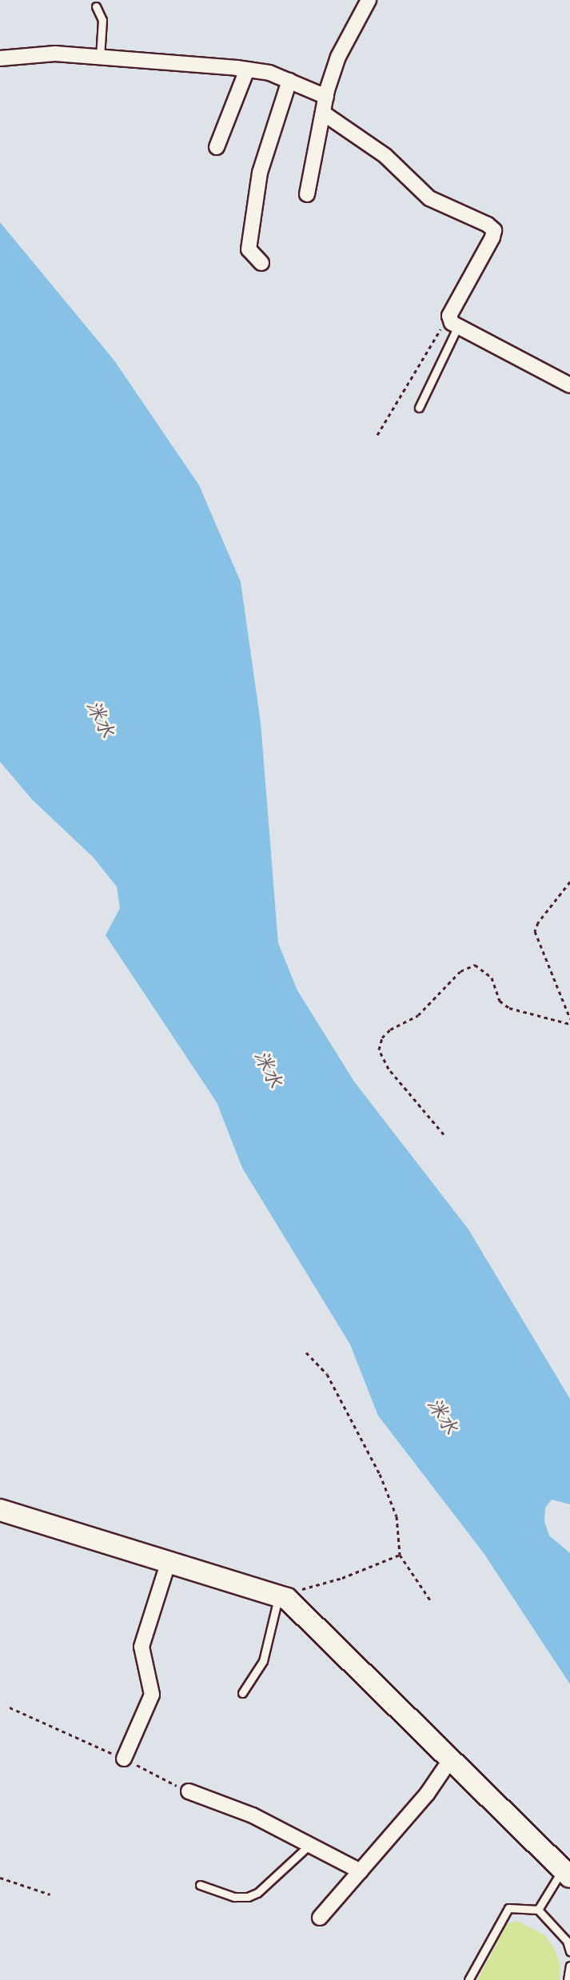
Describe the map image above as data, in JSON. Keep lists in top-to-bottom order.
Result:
{
  "water": ["洣水"]
}
